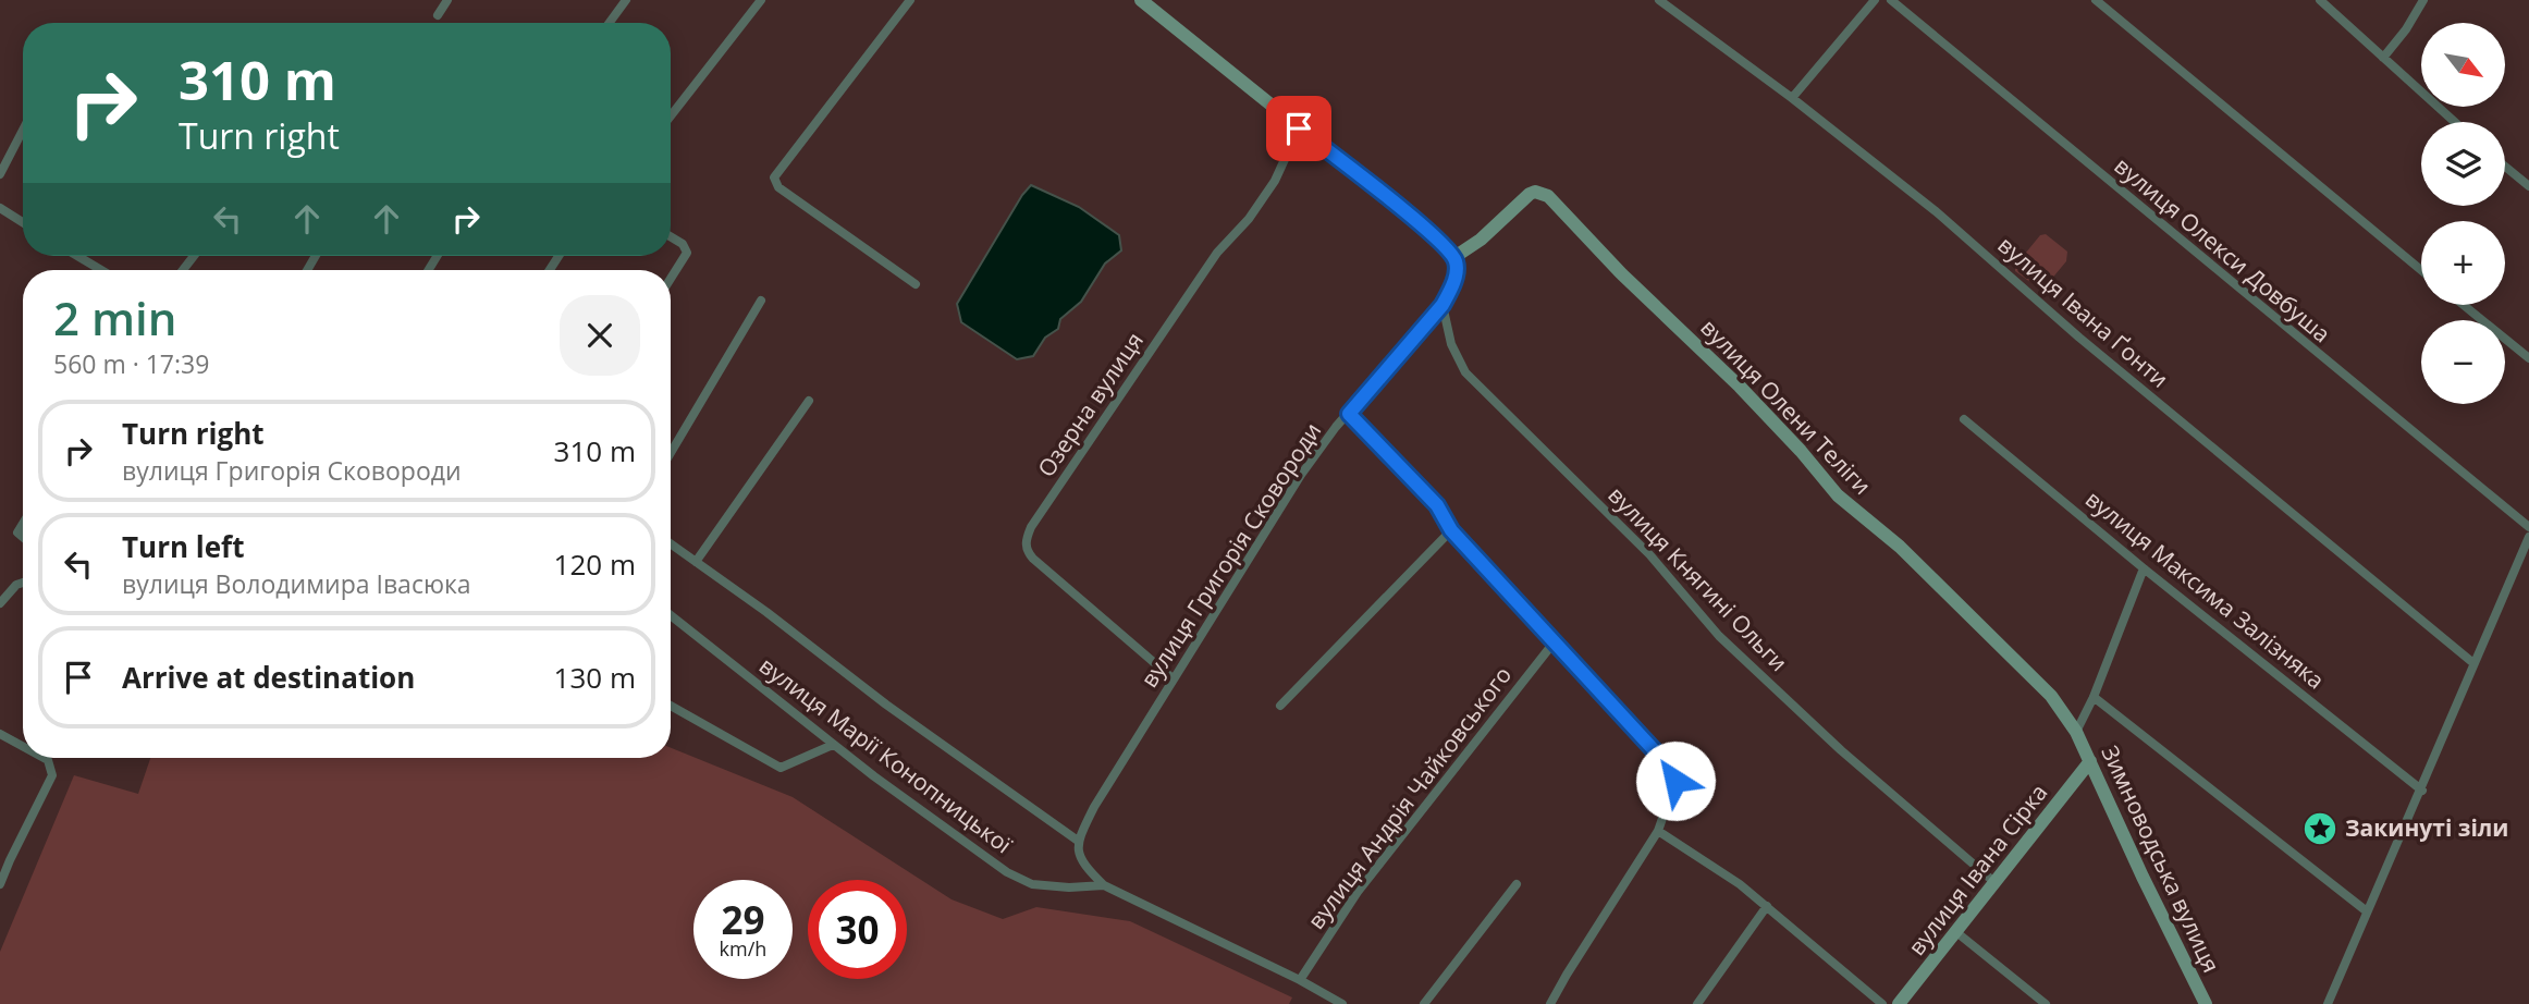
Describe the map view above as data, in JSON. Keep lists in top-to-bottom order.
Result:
{
  "streets": {
    "street": [
      "вулиця Олекси Довбуша",
      "вулиця Івана Ґонти",
      "Озерна вулиця",
      "вулиця Олени Теліги",
      "вулиця Григорія Сковороди",
      "вулиця Княгині Ольги",
      "вулиця Максима Залізняка",
      "вулиця Марії Конопницької",
      "вулиця Андрія Чайковського",
      "Зимноводська вулиця",
      "вулиця Івана Сірка"
    ]
  },
  "crossings": [
    ["Озерна вулиця", "вулиця Григорія Сковороди"],
    ["вулиця Олени Теліги", "вулиця Григорія Сковороди"],
    ["вулиця Олени Теліги", "Зимноводська вулиця"],
    ["вулиця Григорія Сковороди", "вулиця Княгині Ольги"],
    ["вулиця Княгині Ольги", "вулиця Івана Сірка"],
    ["Зимноводська вулиця", "вулиця Івана Сірка"]
  ],
  "places": {
    "place": ["Закинуті зіли"]
  },
  "north": "bottom right",
  "page": {
    "map_buttons": ["+", "−"],
    "turn": ["310 m", "Turn right"],
    "heading": ["2 min", "560 m · 17:39"],
    "list": [
      {
        "name": "Turn right",
        "note": "вулиця Григорія Сковороди",
        "value": "310 m"
      },
      {
        "name": "Turn left",
        "note": "вулиця Володимира Івасюка",
        "value": "120 m"
      },
      {
        "name": "Arrive at destination",
        "value": "130 m"
      }
    ],
    "speed": "29 km/h",
    "limit": "30"
  }
}
